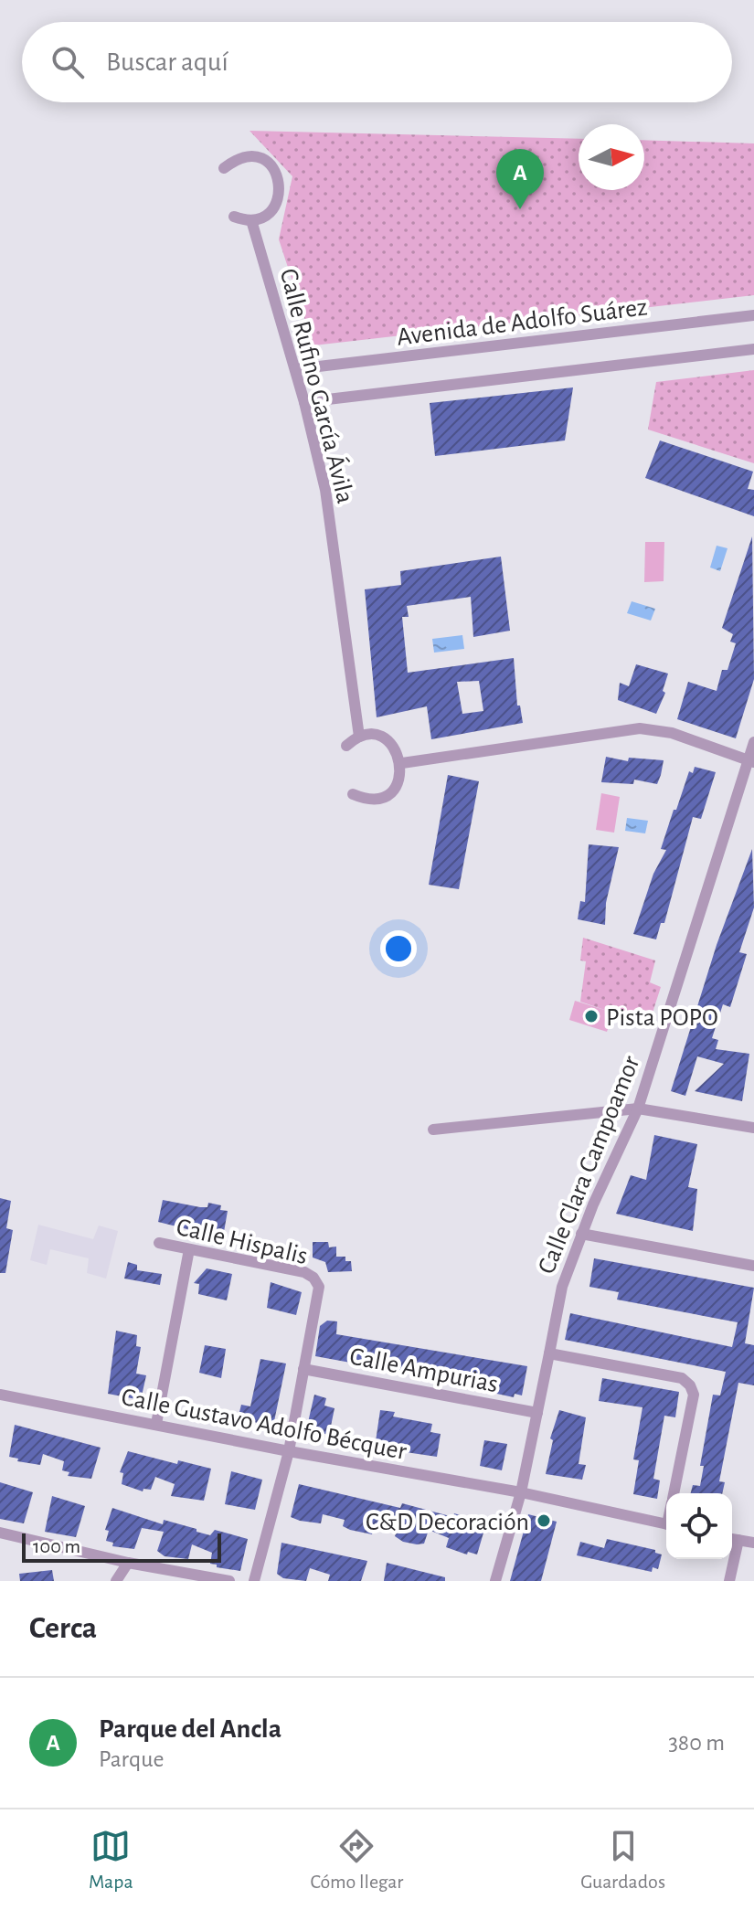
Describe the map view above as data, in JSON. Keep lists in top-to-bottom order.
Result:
{
  "streets": {
    "street": [
      "Avenida de Adolfo Suárez",
      "Calle Rufino García Ávila",
      "Calle Clara Campoamor",
      "Calle Hispalis",
      "Calle Ampurias",
      "Calle Gustavo Adolfo Bécquer"
    ]
  },
  "crossings": [
    ["Avenida de Adolfo Suárez", "Calle Rufino García Ávila"],
    ["Calle Clara Campoamor", "Calle Ampurias"],
    ["Calle Clara Campoamor", "Calle Gustavo Adolfo Bécquer"],
    ["Calle Hispalis", "Calle Ampurias"],
    ["Calle Hispalis", "Calle Gustavo Adolfo Bécquer"]
  ],
  "places": ["Pista POPO", "C&D Decoración"],
  "scale_bar": "100 m",
  "north": "right",
  "page": {
    "search": "Buscar aquí",
    "pins": "A",
    "scale": "100 m",
    "heading": "Cerca",
    "list": [
      {
        "mark": "A",
        "name": "Parque del Ancla",
        "note": "Parque",
        "value": "380 m"
      }
    ],
    "nav": ["Mapa", "Cómo llegar", "Guardados"]
  }
}
